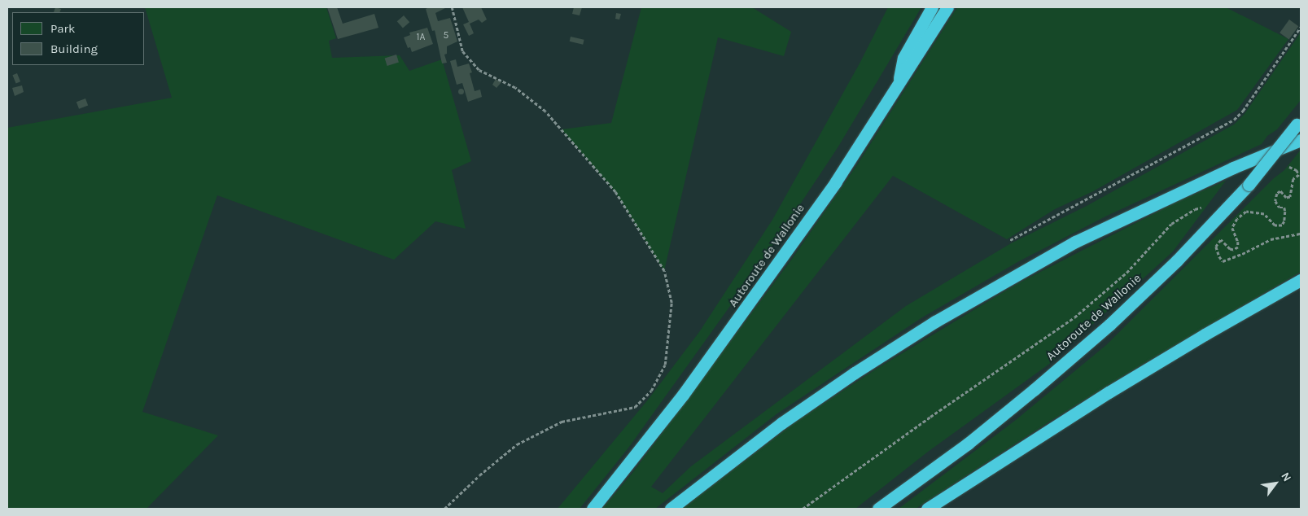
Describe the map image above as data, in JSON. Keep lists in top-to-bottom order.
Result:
{
  "streets": {
    "highway": ["Autoroute de Wallonie"]
  },
  "house_numbers": ["5", "1A"],
  "legend": ["Park", "Building"],
  "north": "top right"
}
